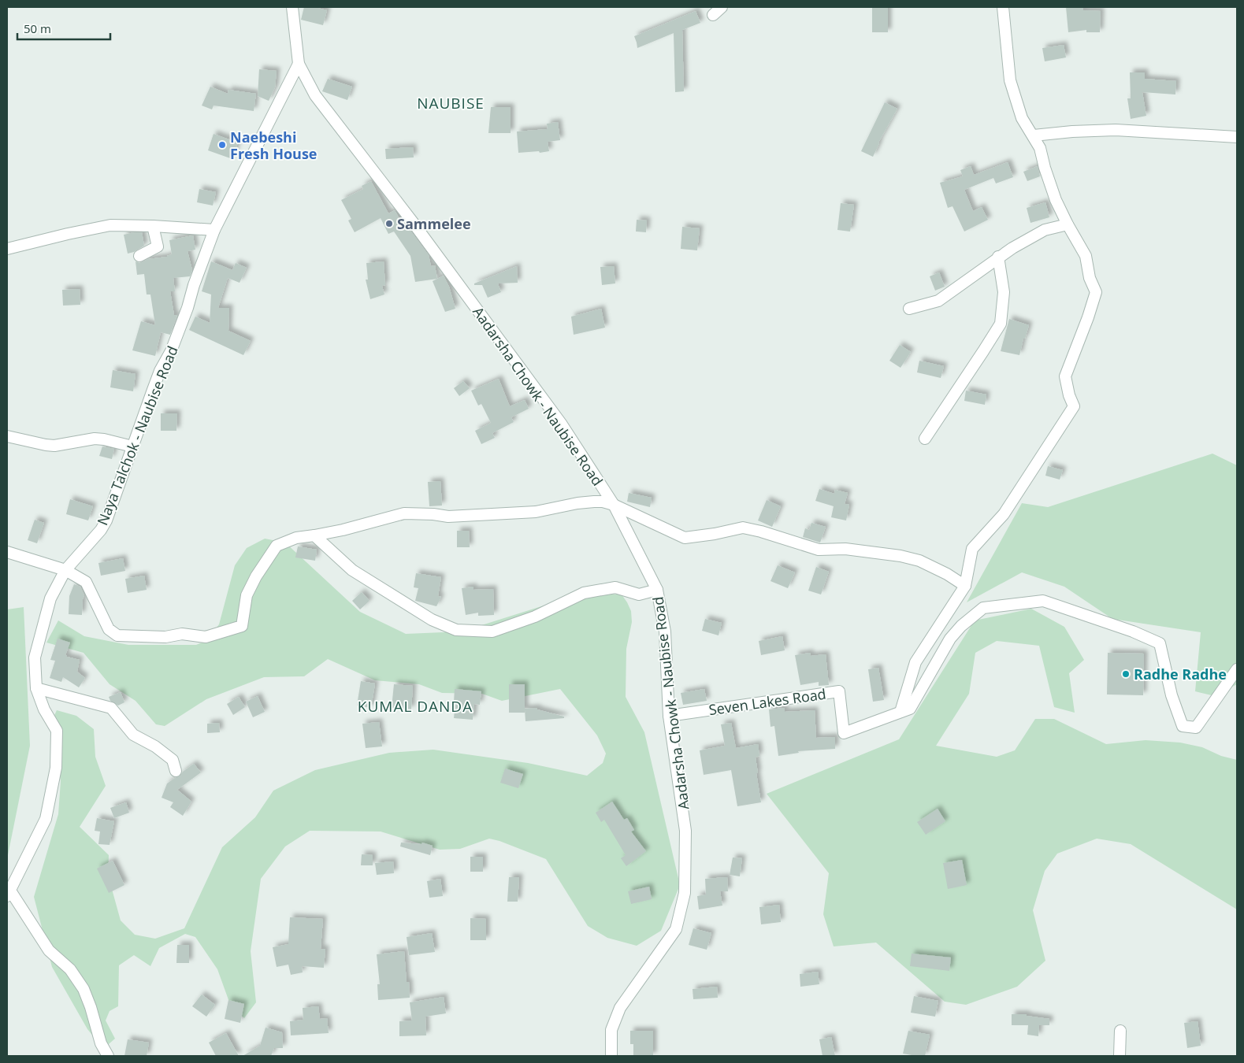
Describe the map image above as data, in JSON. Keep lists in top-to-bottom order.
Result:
{
  "streets": {
    "street": ["Aadarsha Chowk - Naubise Road", "Naya Talchok - Naubise Road", "Seven Lakes Road"]
  },
  "crossings": [
    ["Aadarsha Chowk - Naubise Road", "Naya Talchok - Naubise Road"],
    ["Aadarsha Chowk - Naubise Road", "Seven Lakes Road"]
  ],
  "districts": ["NAUBISE", "KUMAL DANDA"],
  "places": ["Naebeshi Fresh House", "Sammelee", "Radhe Radhe"],
  "scale_bar": "50 m"
}
